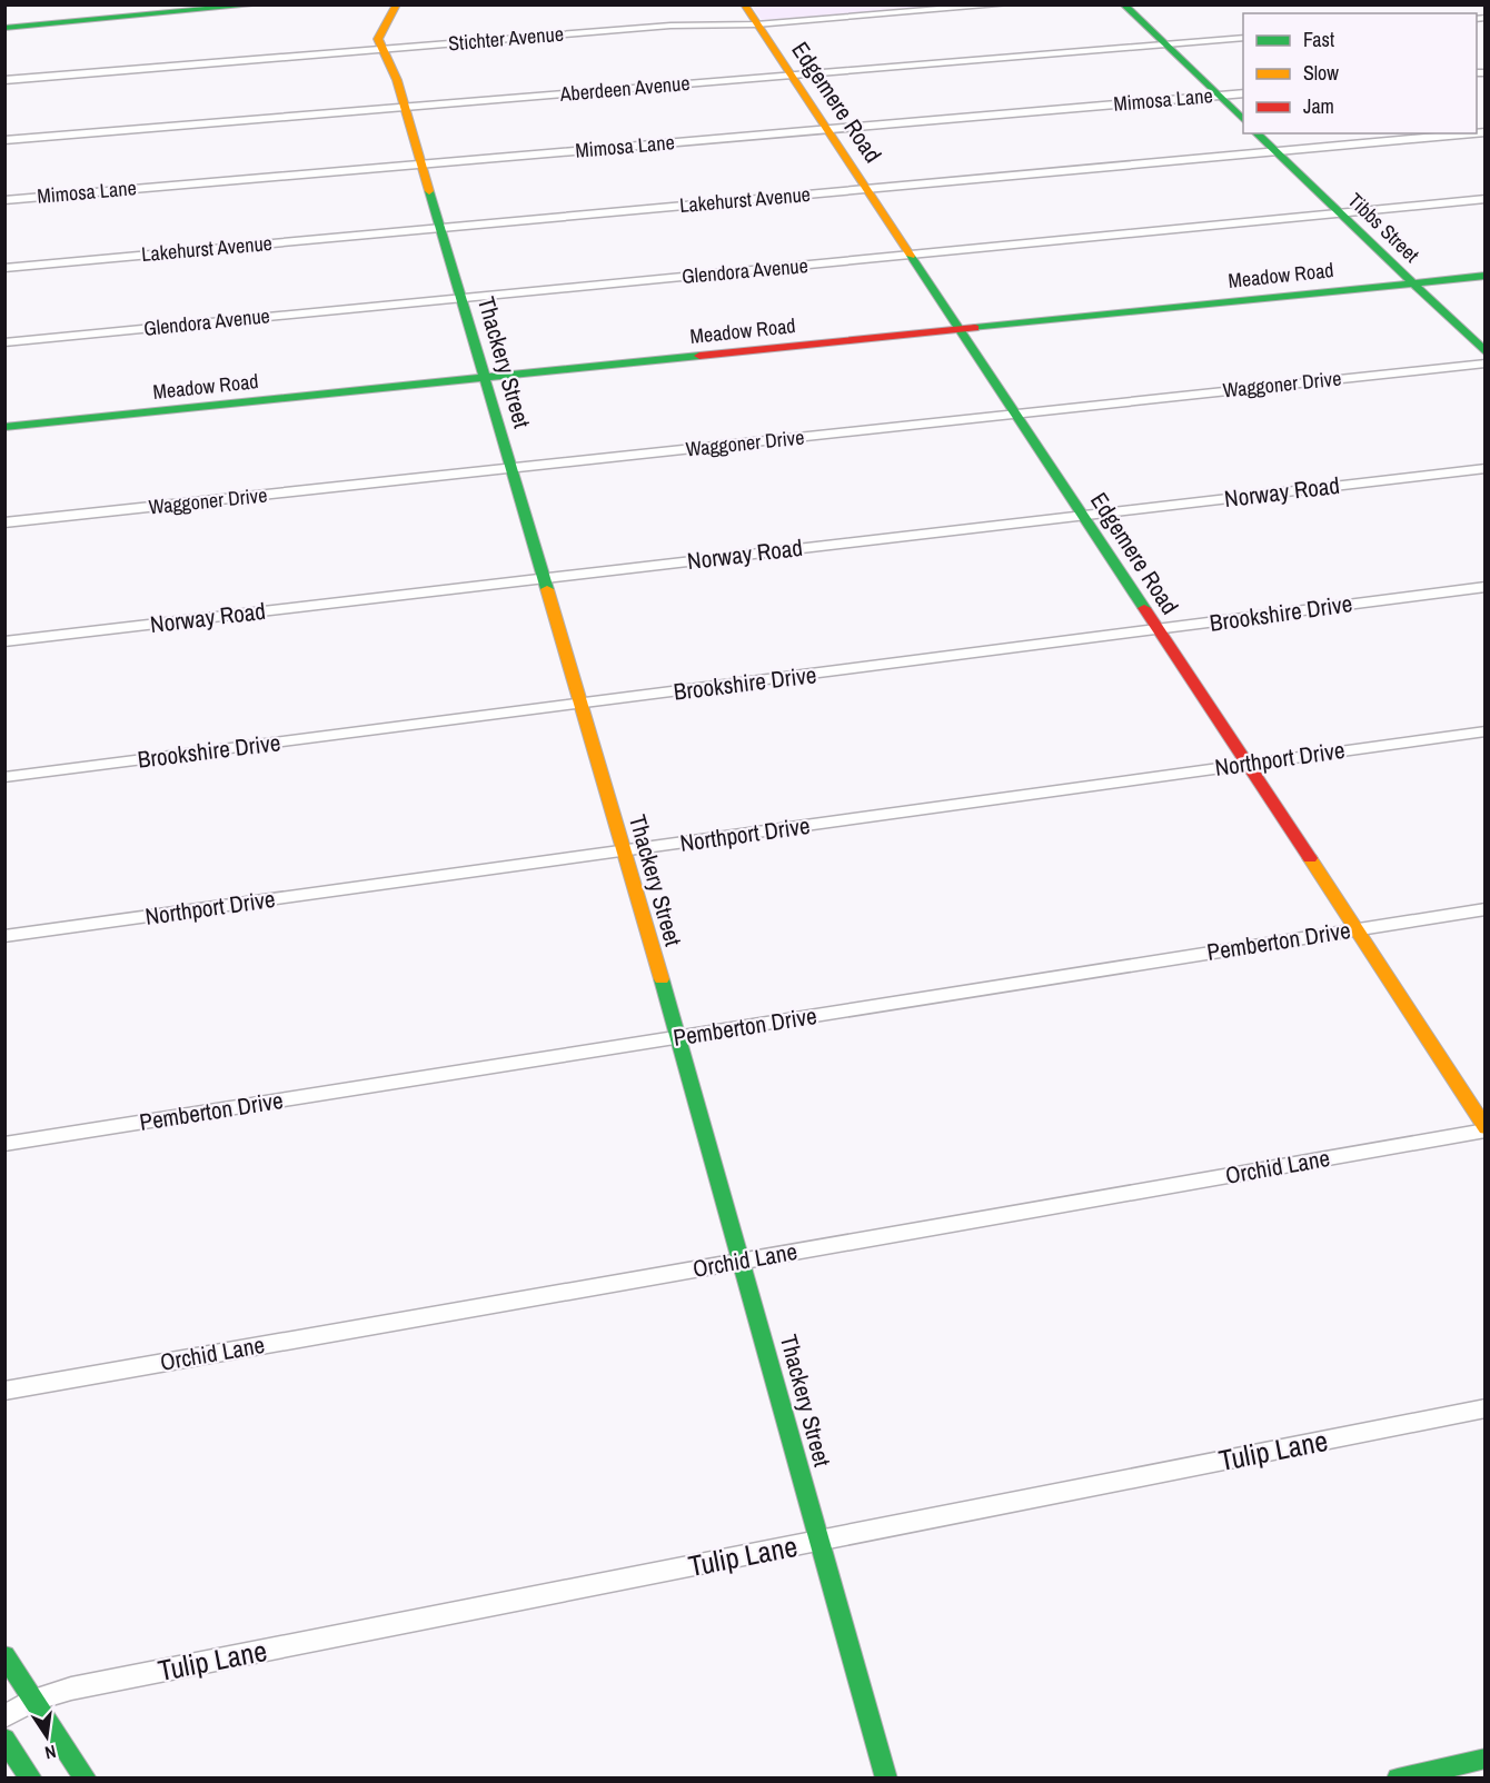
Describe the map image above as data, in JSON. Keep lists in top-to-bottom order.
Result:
{
  "streets": {
    "street": [
      "Stichter Avenue",
      "Aberdeen Avenue",
      "Mimosa Lane",
      "Edgemere Road",
      "Lakehurst Avenue",
      "Tibbs Street",
      "Glendora Avenue",
      "Meadow Road",
      "Thackery Street",
      "Waggoner Drive",
      "Norway Road",
      "Brookshire Drive",
      "Northport Drive",
      "Pemberton Drive",
      "Orchid Lane",
      "Tulip Lane"
    ]
  },
  "crossings": [
    ["Stichter Avenue", "Edgemere Road"],
    ["Stichter Avenue", "Thackery Street"],
    ["Aberdeen Avenue", "Edgemere Road"],
    ["Aberdeen Avenue", "Thackery Street"],
    ["Mimosa Lane", "Edgemere Road"],
    ["Mimosa Lane", "Thackery Street"],
    ["Edgemere Road", "Lakehurst Avenue"],
    ["Edgemere Road", "Glendora Avenue"],
    ["Edgemere Road", "Meadow Road"],
    ["Edgemere Road", "Waggoner Drive"],
    ["Edgemere Road", "Norway Road"],
    ["Edgemere Road", "Brookshire Drive"],
    ["Edgemere Road", "Northport Drive"],
    ["Edgemere Road", "Pemberton Drive"],
    ["Edgemere Road", "Orchid Lane"],
    ["Lakehurst Avenue", "Tibbs Street"],
    ["Lakehurst Avenue", "Thackery Street"],
    ["Tibbs Street", "Glendora Avenue"],
    ["Tibbs Street", "Meadow Road"],
    ["Glendora Avenue", "Thackery Street"],
    ["Meadow Road", "Thackery Street"],
    ["Thackery Street", "Waggoner Drive"],
    ["Thackery Street", "Norway Road"],
    ["Thackery Street", "Brookshire Drive"],
    ["Thackery Street", "Northport Drive"],
    ["Thackery Street", "Pemberton Drive"],
    ["Thackery Street", "Orchid Lane"],
    ["Thackery Street", "Tulip Lane"]
  ],
  "legend": ["Fast", "Slow", "Jam"],
  "north": "bottom"
}
